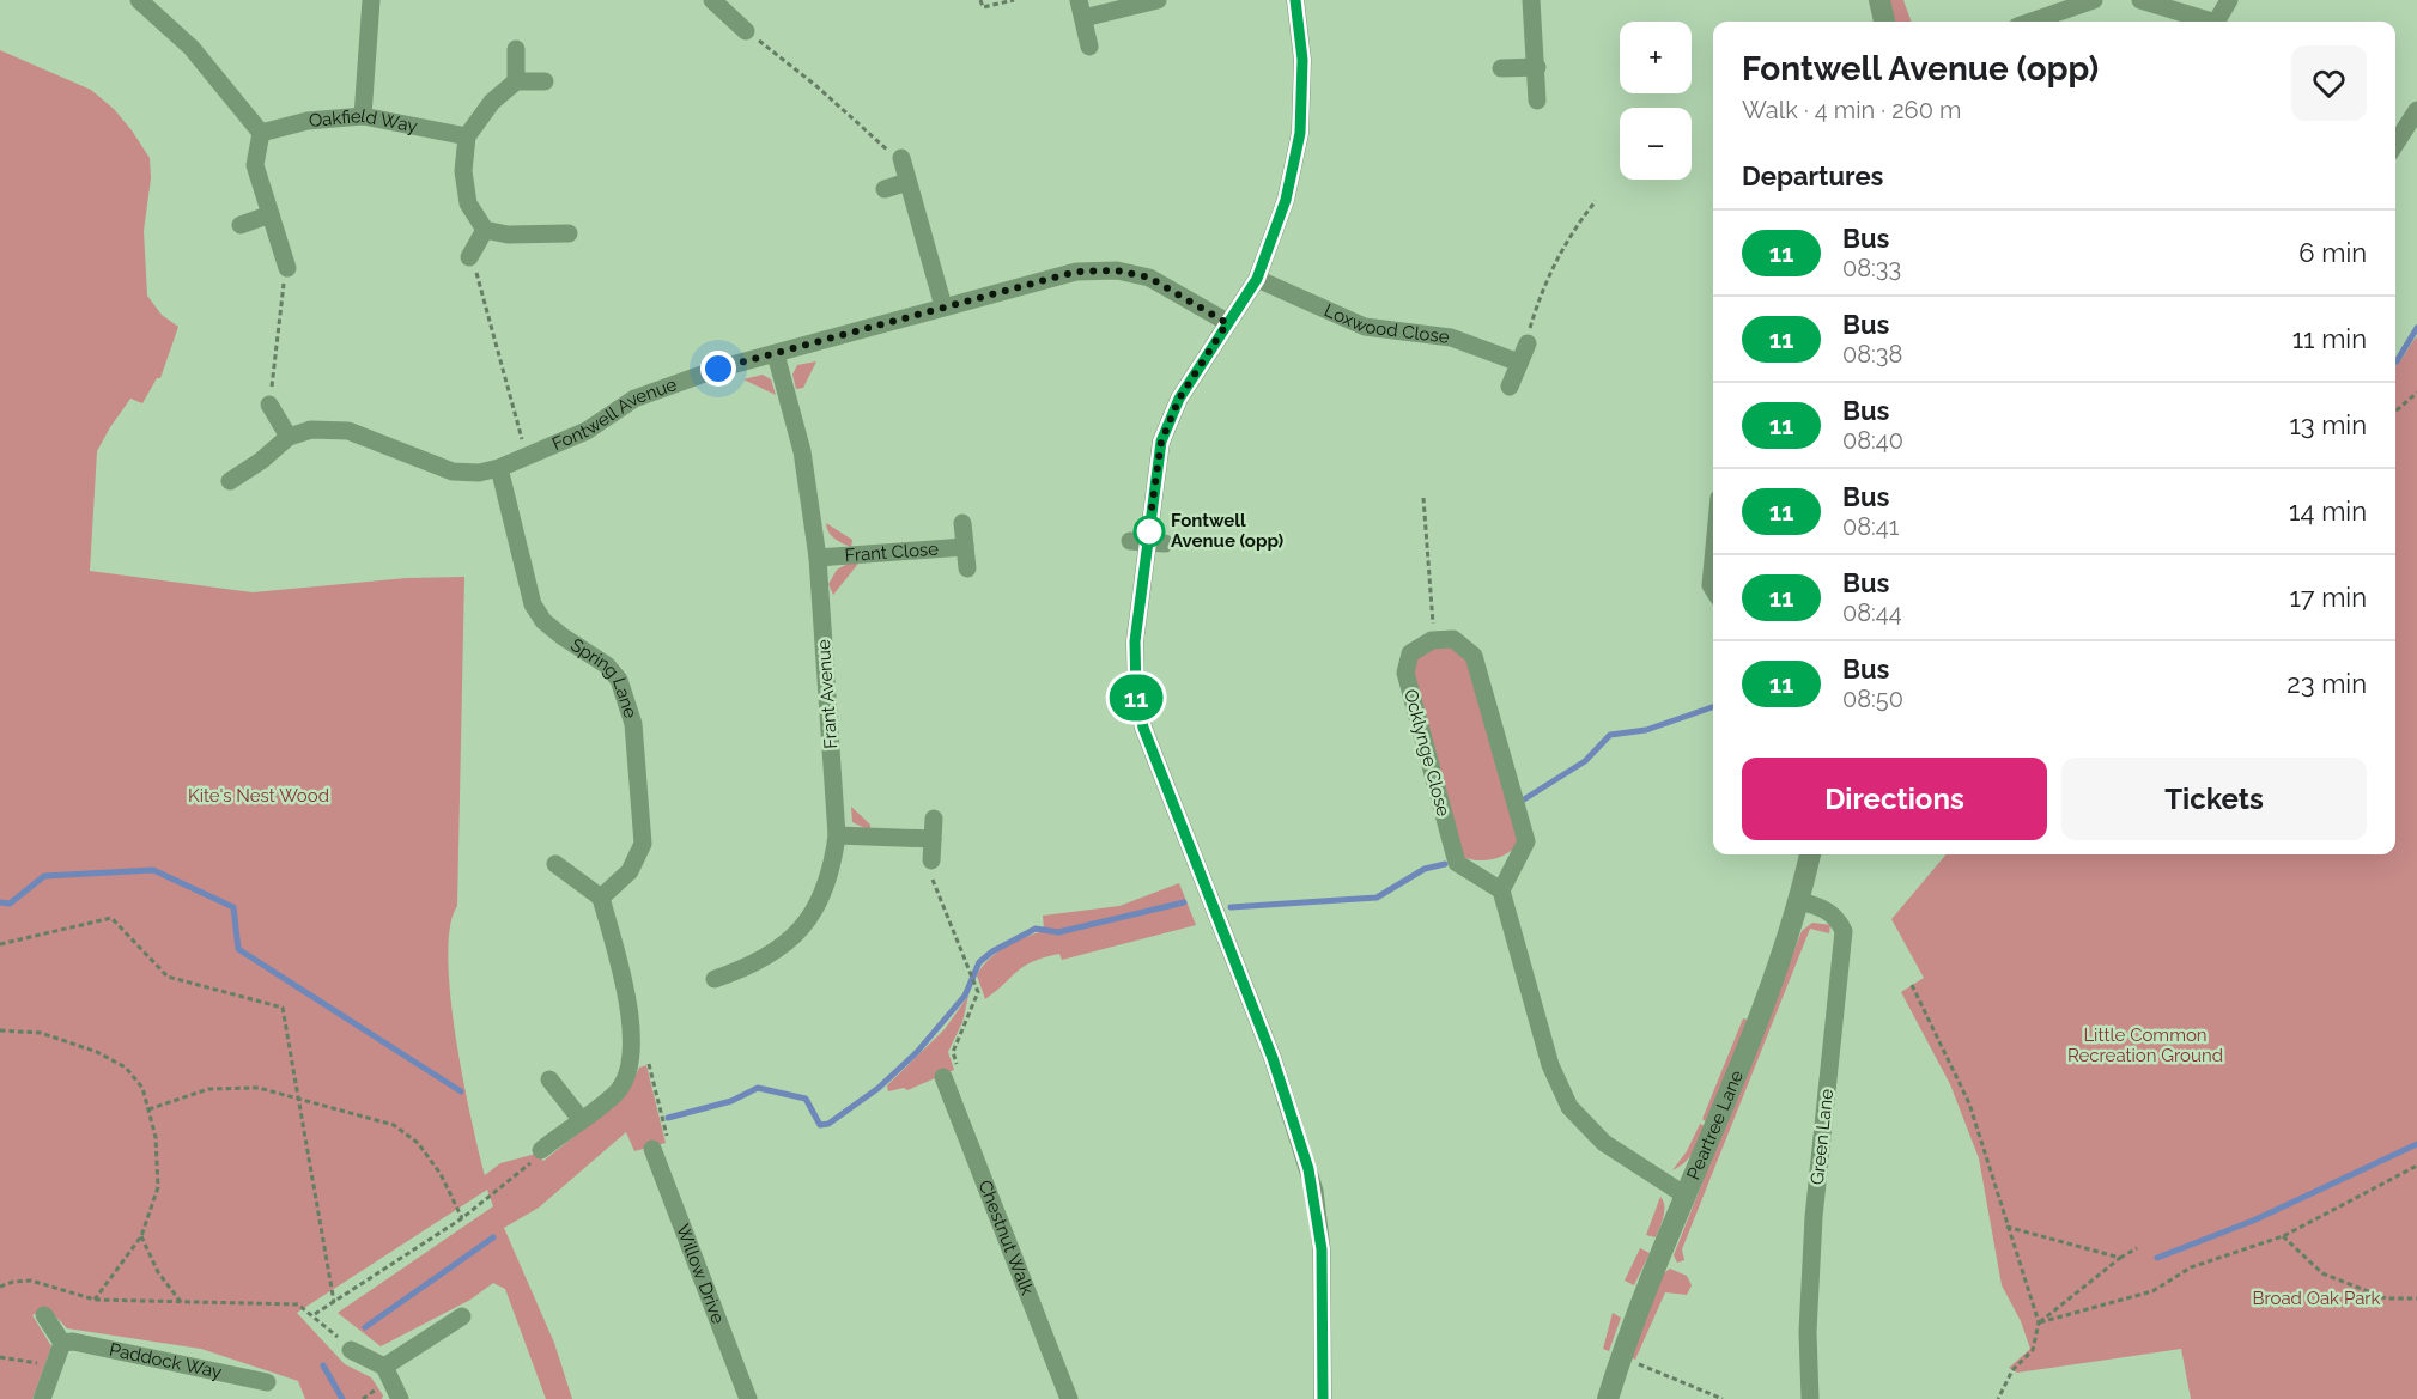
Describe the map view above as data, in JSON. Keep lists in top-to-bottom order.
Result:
{
  "streets": {
    "street": [
      "Oakfield Way",
      "Loxwood Close",
      "Fontwell Avenue",
      "Frant Close",
      "Spring Lane",
      "Frant Avenue",
      "Ocklynge Close",
      "Peartree Lane",
      "Green Lane",
      "Chestnut Walk",
      "Willow Drive",
      "Paddock Way"
    ]
  },
  "crossings": [
    ["Fontwell Avenue", "Spring Lane"],
    ["Fontwell Avenue", "Frant Avenue"],
    ["Frant Close", "Frant Avenue"],
    ["Peartree Lane", "Green Lane"]
  ],
  "parks": ["Kite's Nest Wood", "Little Common Recreation Ground", "Broad Oak Park"],
  "places": ["Fontwell Avenue (opp)"],
  "lines": ["bus line 11"],
  "page": {
    "on_map": "11",
    "map_buttons": ["+", "−"],
    "heading": [
      ["Fontwell Avenue (opp)", "Walk · 4 min · 260 m"],
      "Departures"
    ],
    "list": [
      {
        "mark": "11",
        "name": "Bus",
        "note": "08:33",
        "value": "6 min"
      },
      {
        "mark": "11",
        "name": "Bus",
        "note": "08:38",
        "value": "11 min"
      },
      {
        "mark": "11",
        "name": "Bus",
        "note": "08:40",
        "value": "13 min"
      },
      {
        "mark": "11",
        "name": "Bus",
        "note": "08:41",
        "value": "14 min"
      },
      {
        "mark": "11",
        "name": "Bus",
        "note": "08:44",
        "value": "17 min"
      },
      {
        "mark": "11",
        "name": "Bus",
        "note": "08:50",
        "value": "23 min"
      }
    ],
    "buttons": ["Directions", "Tickets"]
  }
}
